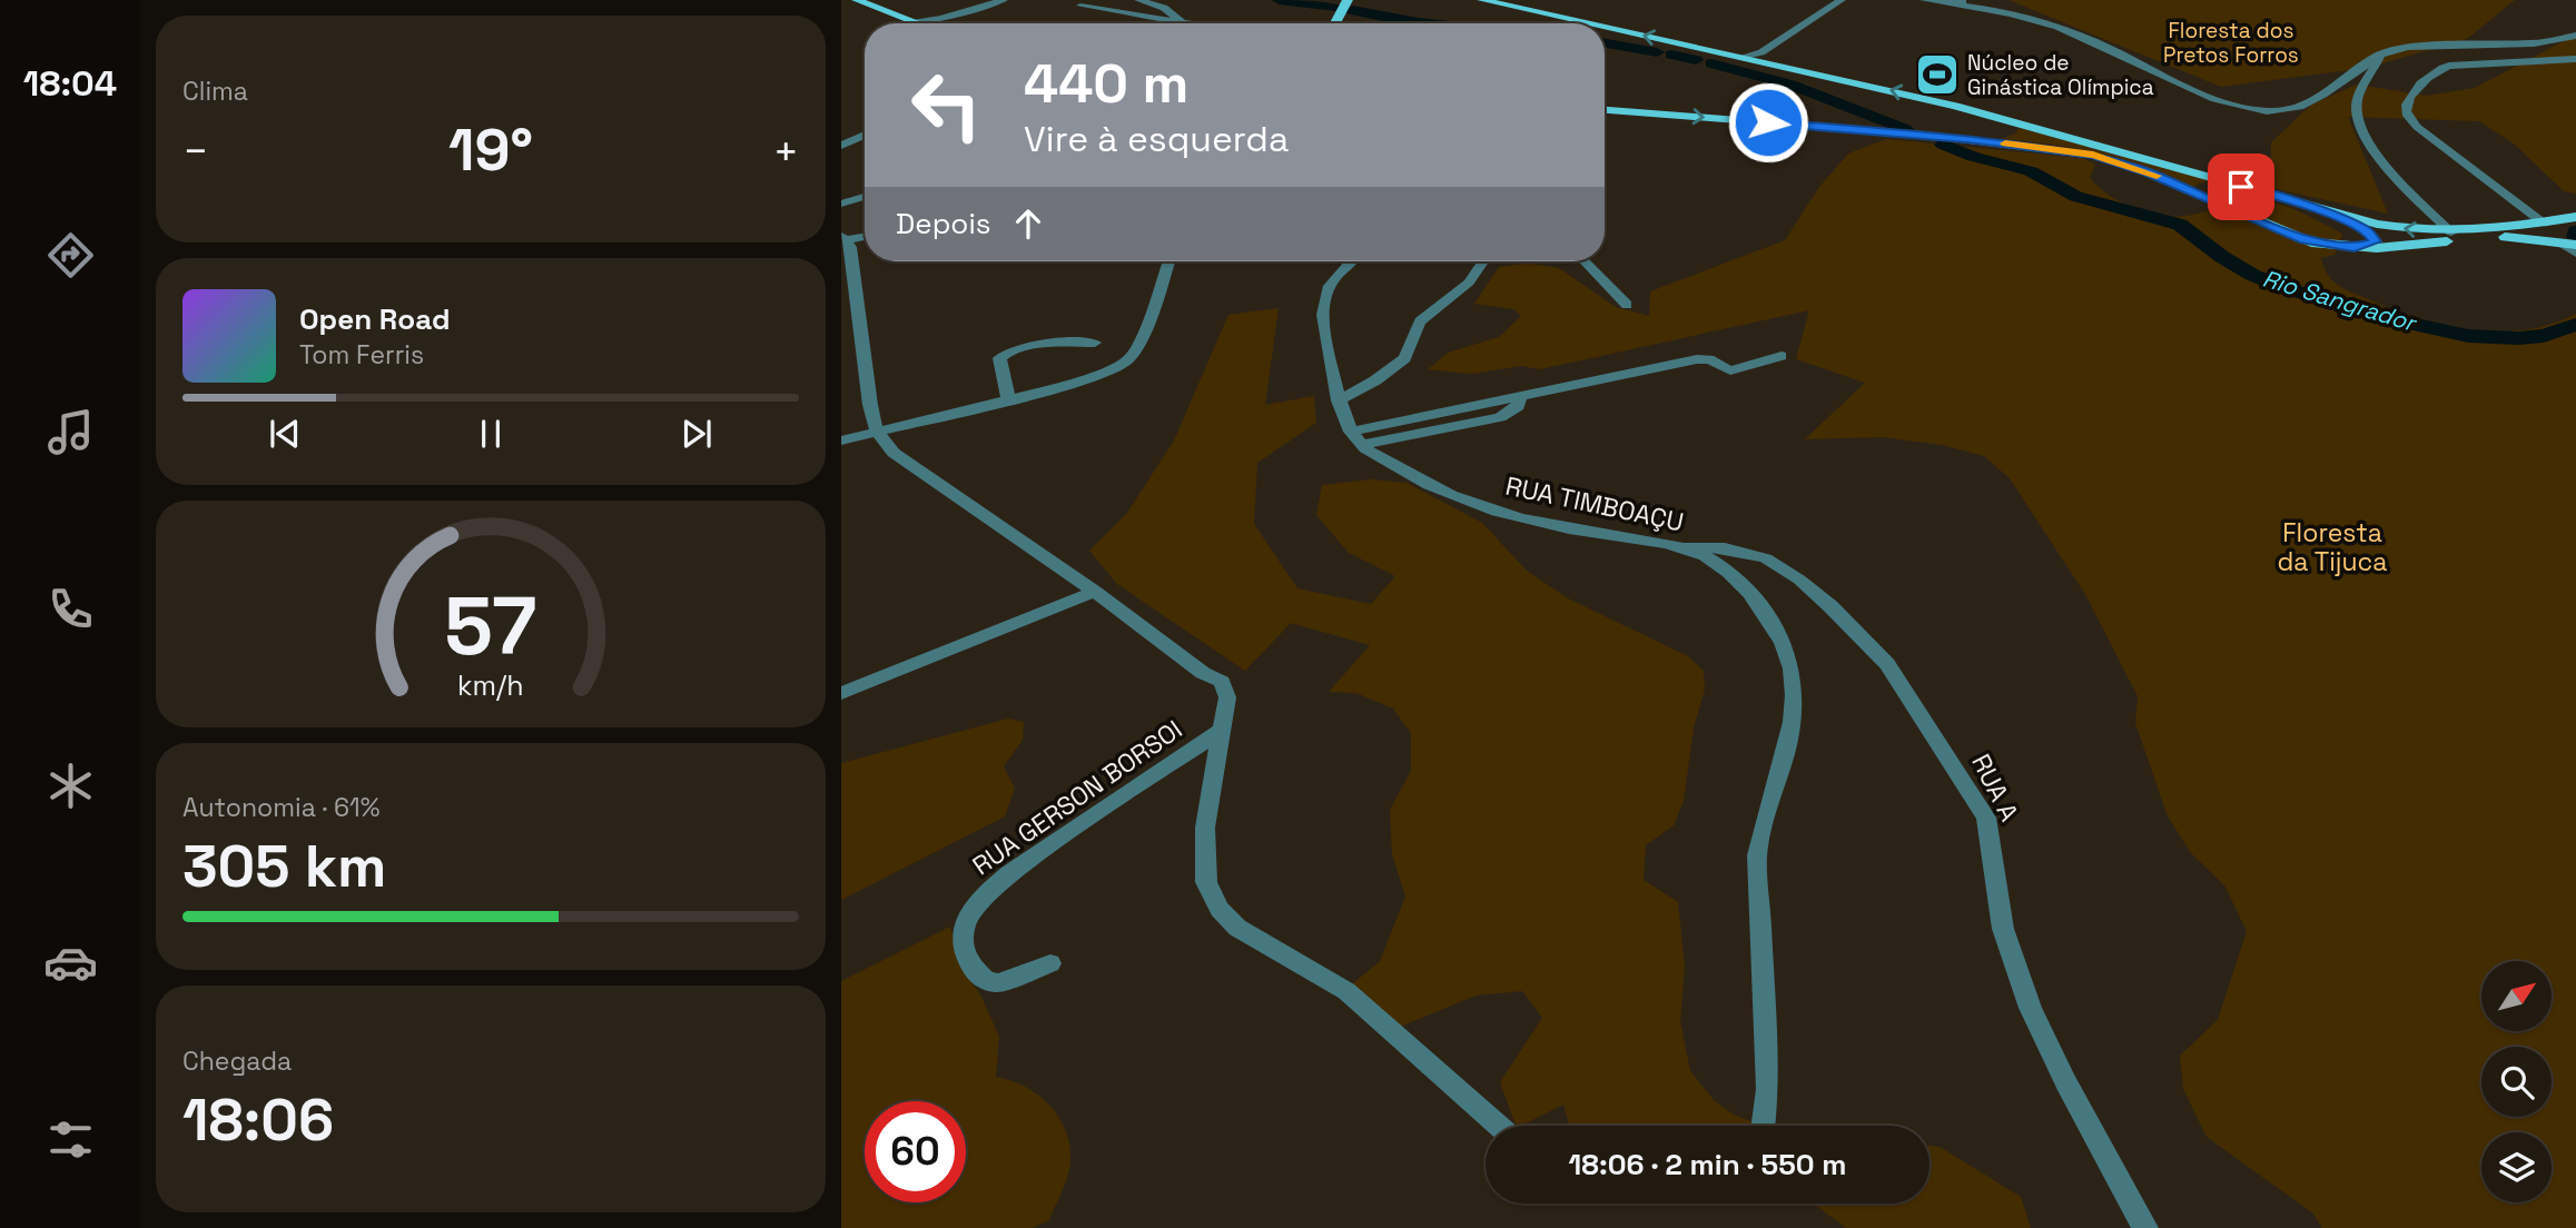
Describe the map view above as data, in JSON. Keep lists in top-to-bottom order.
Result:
{
  "streets": {
    "street": ["RUA TIMBOAÇU", "RUA A", "RUA GERSON BORSOI"]
  },
  "crossings": [
    ["RUA TIMBOAÇU", "RUA A"]
  ],
  "water": ["Rio Sangrador"],
  "parks": ["Floresta dos Pretos Forros", "Floresta da Tijuca"],
  "places": {
    "sports": ["Núcleo de Ginástica Olímpica"]
  },
  "north": "top right",
  "page": {
    "tabs": "18:04",
    "tile": [
      "Clima",
      ["Autonomia · 61%", "305 km"],
      ["Chegada", "18:06"]
    ],
    "turn": ["440 m", "Vire à esquerda"],
    "heat": ["−", "19°", "+"],
    "then": "Depois",
    "song": ["Open Road", "Tom Ferris"],
    "limit": "60",
    "trip": "18:06 · 2 min · 550 m",
    "gauge": ["57", "km/h"]
  }
}
